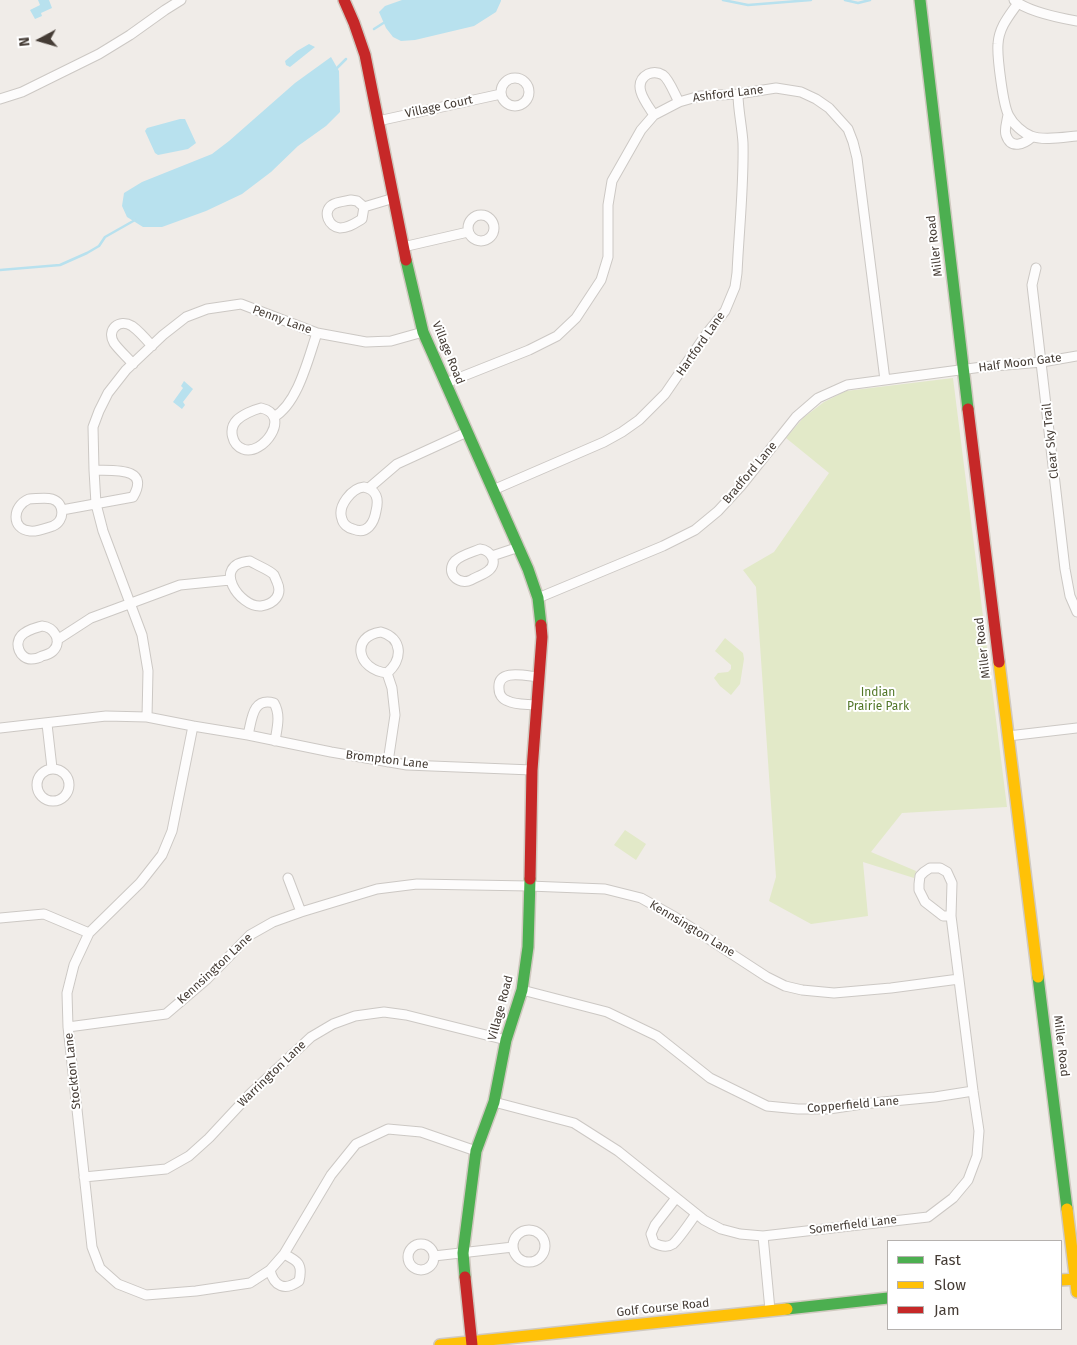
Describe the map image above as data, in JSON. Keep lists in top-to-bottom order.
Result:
{
  "streets": {
    "street": [
      "Ashford Lane",
      "Village Court",
      "Miller Road",
      "Penny Lane",
      "Hartford Lane",
      "Village Road",
      "Half Moon Gate",
      "Clear Sky Trail",
      "Bradford Lane",
      "Brompton Lane",
      "Kennsington Lane",
      "Stockton Lane",
      "Warrington Lane",
      "Copperfield Lane",
      "Somerfield Lane",
      "Golf Course Road"
    ]
  },
  "crossings": [
    ["Ashford Lane", "Hartford Lane"],
    ["Ashford Lane", "Village Road"],
    ["Ashford Lane", "Bradford Lane"],
    ["Village Court", "Village Road"],
    ["Miller Road", "Half Moon Gate"],
    ["Miller Road", "Bradford Lane"],
    ["Penny Lane", "Village Road"],
    ["Penny Lane", "Brompton Lane"],
    ["Hartford Lane", "Village Road"],
    ["Village Road", "Bradford Lane"],
    ["Village Road", "Brompton Lane"],
    ["Village Road", "Kennsington Lane"],
    ["Village Road", "Stockton Lane"],
    ["Village Road", "Warrington Lane"],
    ["Village Road", "Copperfield Lane"],
    ["Village Road", "Somerfield Lane"],
    ["Village Road", "Golf Course Road"],
    ["Half Moon Gate", "Clear Sky Trail"],
    ["Half Moon Gate", "Bradford Lane"],
    ["Brompton Lane", "Stockton Lane"],
    ["Kennsington Lane", "Stockton Lane"],
    ["Kennsington Lane", "Somerfield Lane"],
    ["Stockton Lane", "Warrington Lane"],
    ["Copperfield Lane", "Somerfield Lane"]
  ],
  "parks": ["Indian Prairie Park"],
  "legend": ["Fast", "Slow", "Jam"],
  "north": "left"
}
